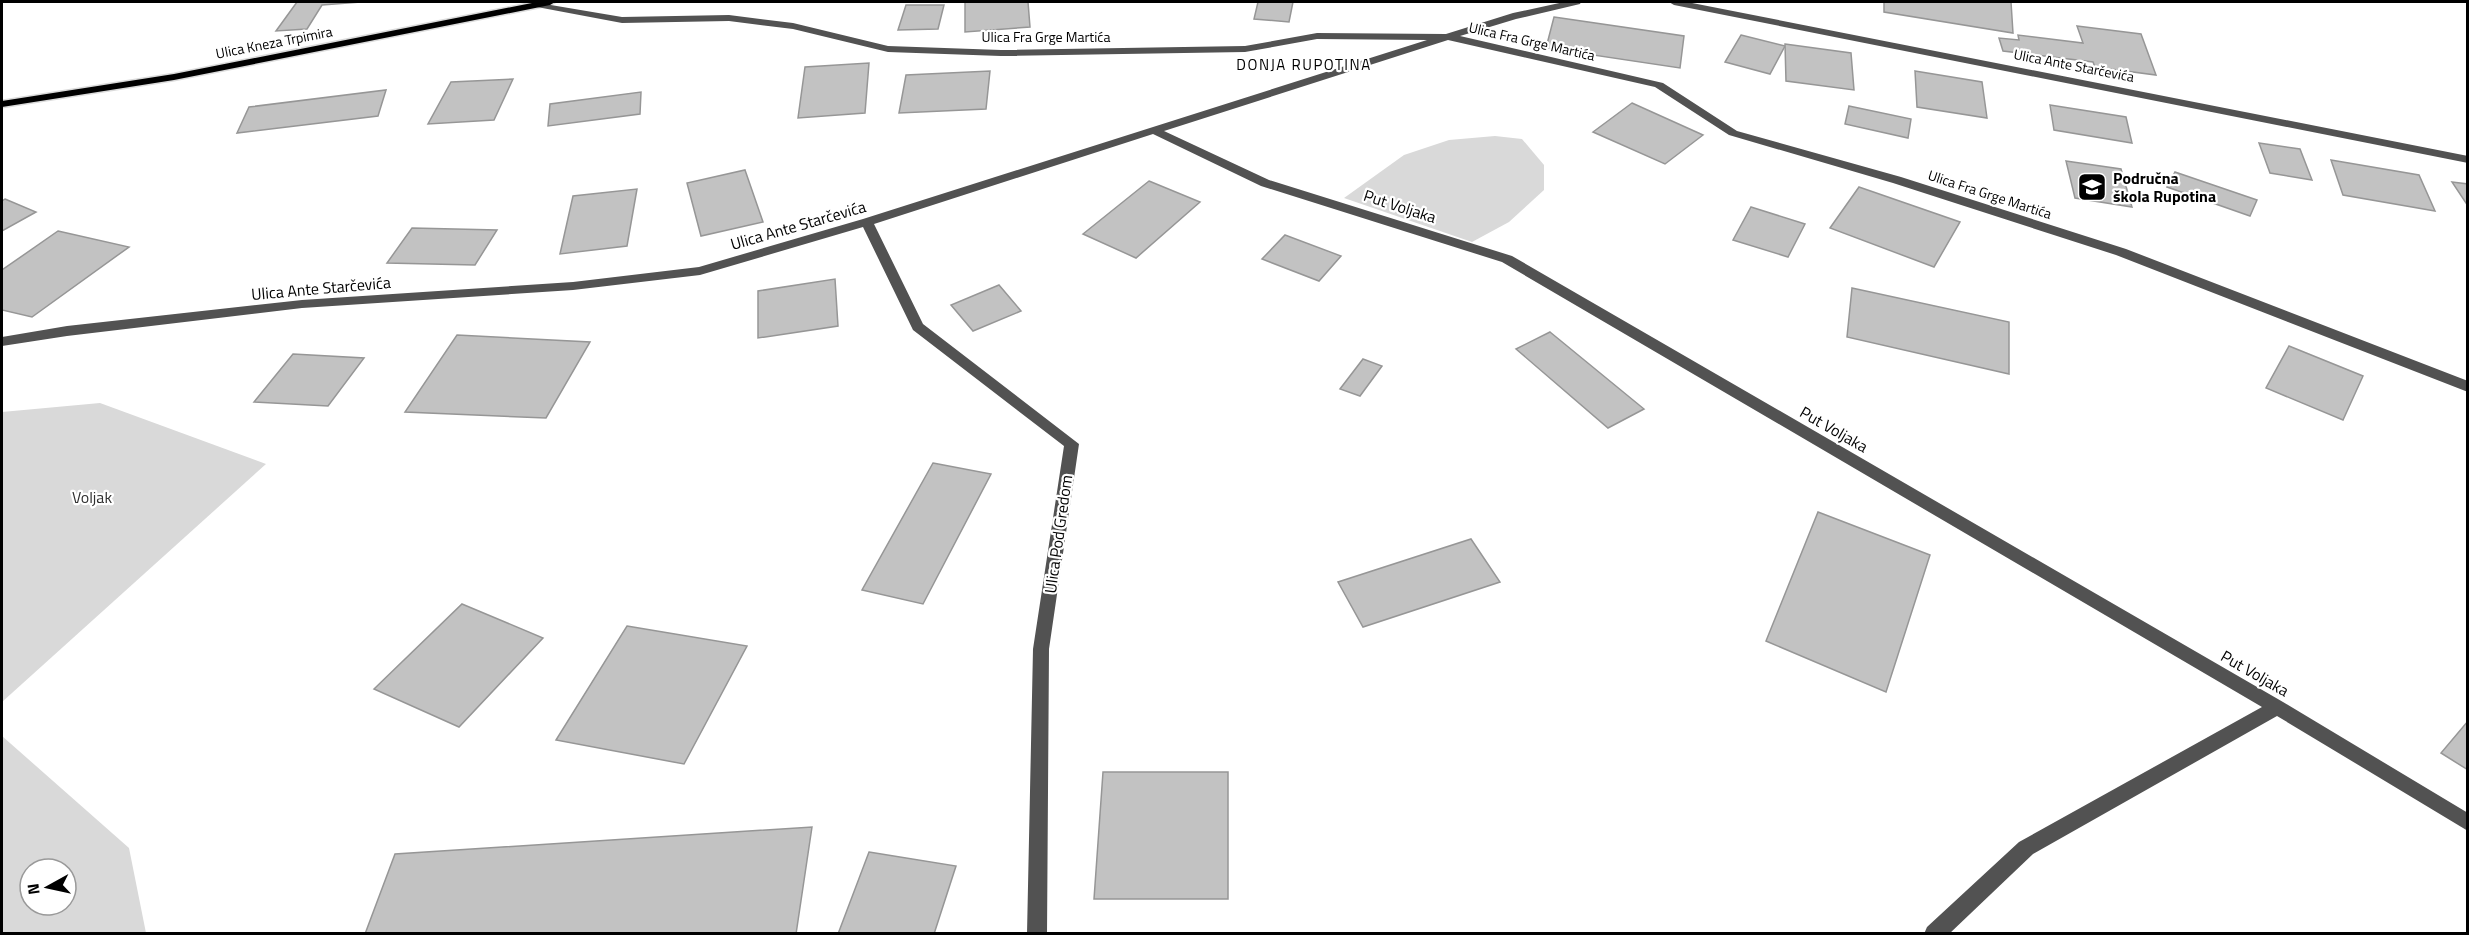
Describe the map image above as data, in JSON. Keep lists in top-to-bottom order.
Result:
{
  "streets": {
    "main road": ["Ulica Kneza Trpimira"],
    "street": [
      "Ulica Fra Grge Martića",
      "Ulica Ante Starčevića",
      "Put Voljaka",
      "Ulica Pod Gredom"
    ]
  },
  "crossings": [
    ["Ulica Fra Grge Martića", "Ulica Kneza Trpimira"],
    ["Ulica Fra Grge Martića", "Ulica Ante Starčevića"],
    ["Ulica Ante Starčevića", "Put Voljaka"],
    ["Ulica Ante Starčevića", "Ulica Pod Gredom"]
  ],
  "districts": ["DONJA RUPOTINA"],
  "parks": ["Voljak"],
  "places": {
    "school or university": ["Područna škola Rupotina"]
  },
  "north": "left"
}
